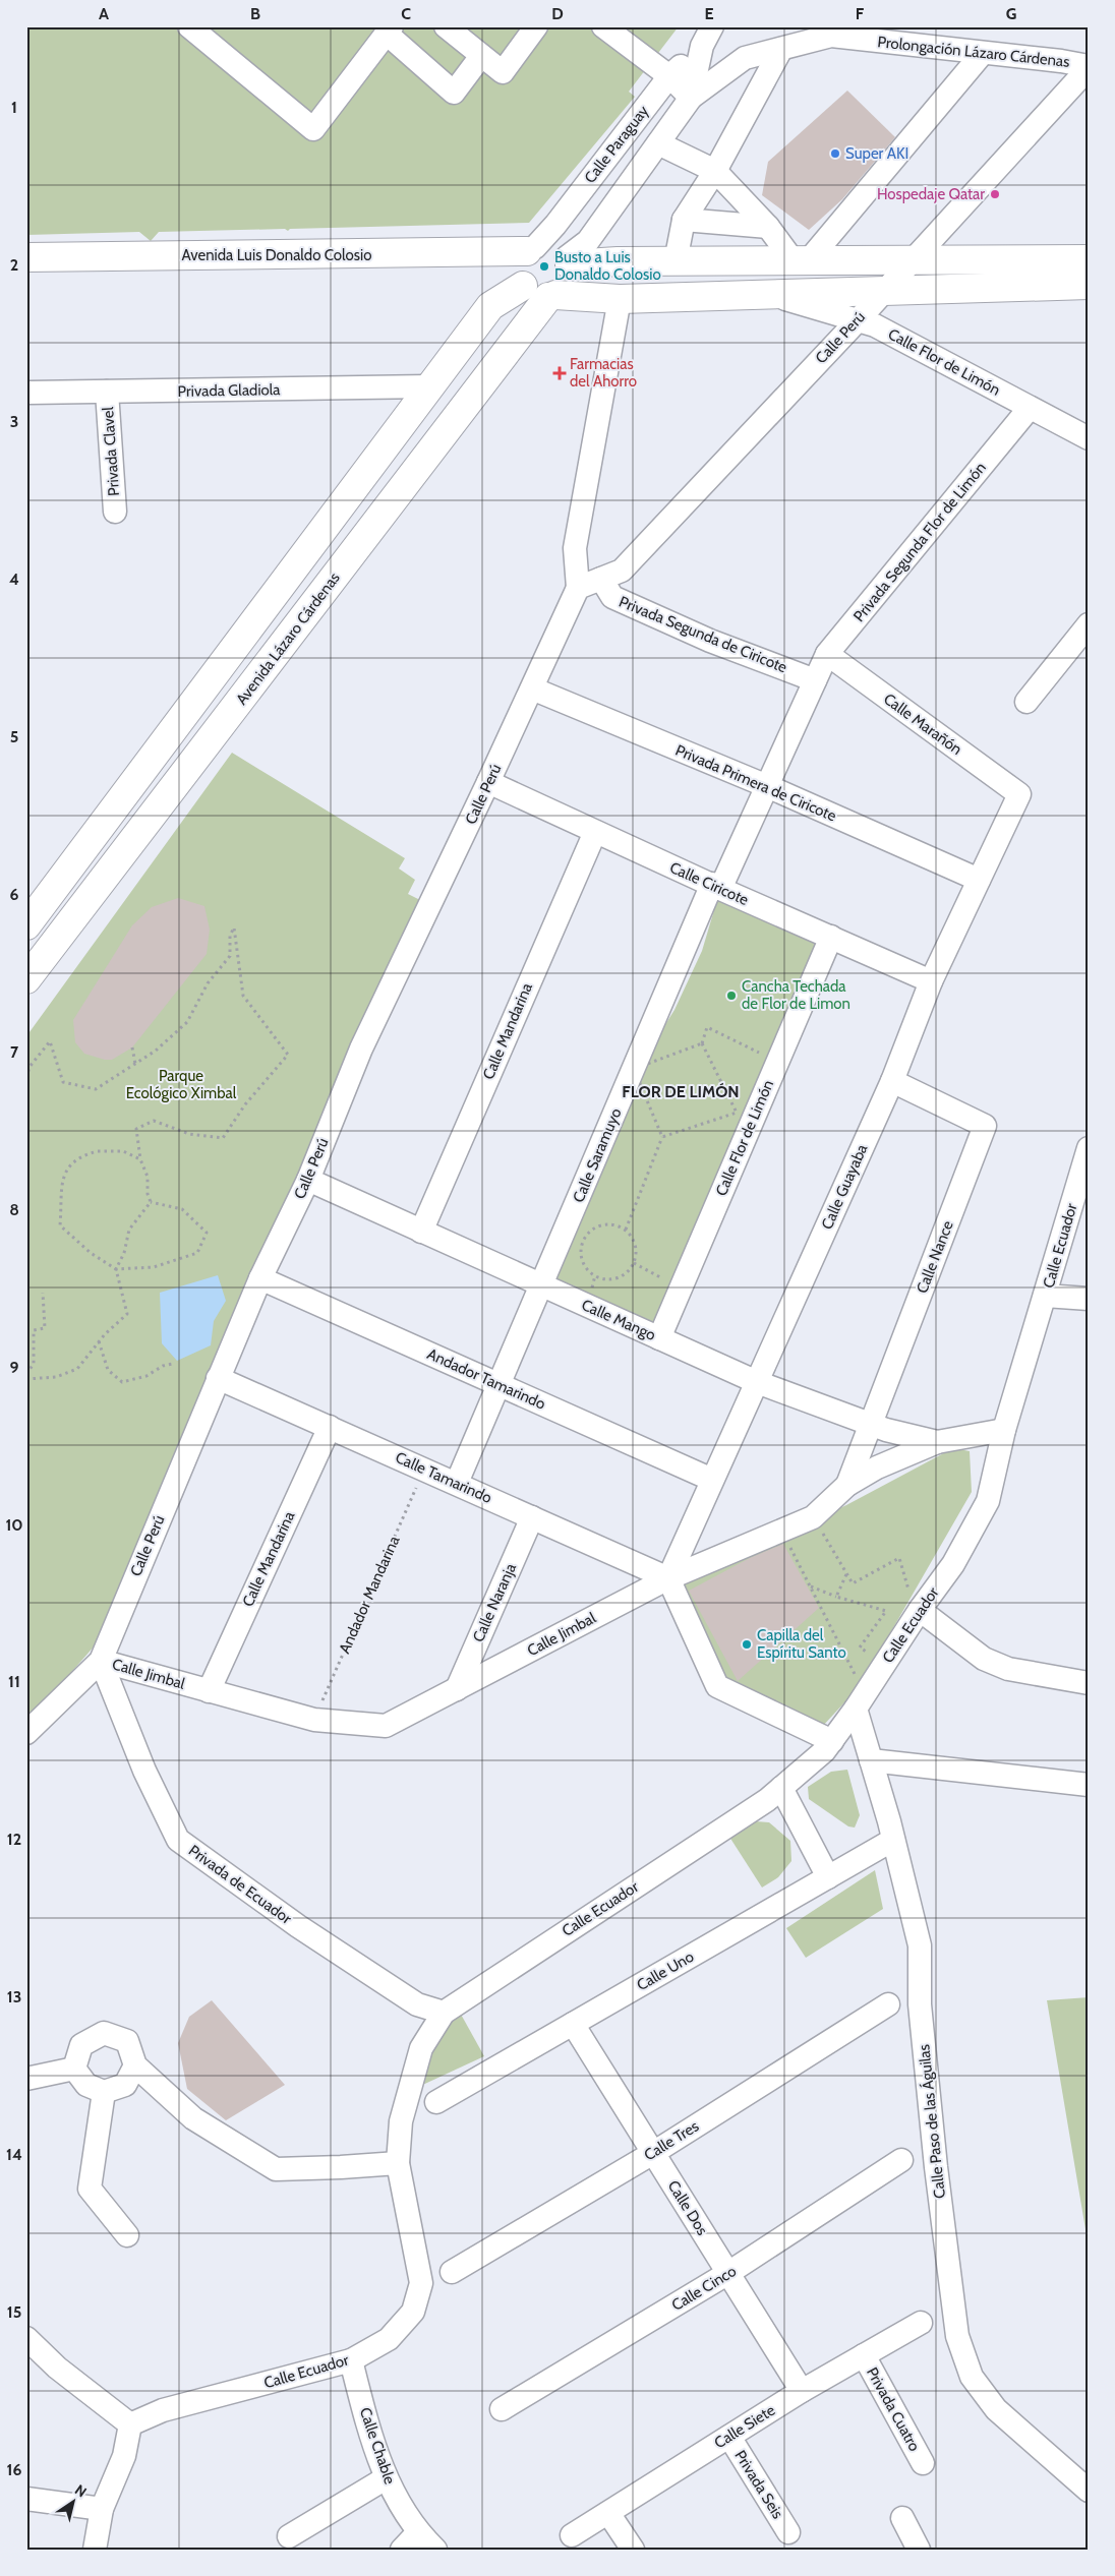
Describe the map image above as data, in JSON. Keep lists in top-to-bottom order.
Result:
{
  "streets": {
    "main road": ["Avenida Luis Donaldo Colosio", "Avenida Lázaro Cárdenas"],
    "street": [
      "Prolongación Lázaro Cárdenas",
      "Calle Paraguay",
      "Calle Perú",
      "Calle Flor de Limón",
      "Privada Gladiola",
      "Privada Clavel",
      "Privada Segunda Flor de Limón",
      "Privada Segunda de Ciricote",
      "Calle Marañón",
      "Privada Primera de Ciricote",
      "Calle Ciricote",
      "Calle Mandarina",
      "Calle Saramuyo",
      "Calle Guayaba",
      "Calle Ecuador",
      "Calle Nance",
      "Calle Mango",
      "Andador Tamarindo",
      "Calle Tamarindo",
      "Calle Naranja",
      "Calle Jimbal",
      "Privada de Ecuador",
      "Calle Uno",
      "Calle Paso de las Águilas",
      "Calle Tres",
      "Calle Dos",
      "Calle Cinco",
      "Privada Cuatro",
      "Calle Siete",
      "Calle Chable",
      "Privada Seis"
    ],
    "path": ["Andador Mandarina"]
  },
  "crossings": [
    ["Prolongación Lázaro Cárdenas", "Calle Paraguay"],
    ["Prolongación Lázaro Cárdenas", "Calle Perú"],
    ["Calle Paraguay", "Avenida Luis Donaldo Colosio"],
    ["Calle Paraguay", "Avenida Lázaro Cárdenas"],
    ["Avenida Luis Donaldo Colosio", "Avenida Lázaro Cárdenas"],
    ["Calle Perú", "Calle Flor de Limón"],
    ["Calle Perú", "Privada Segunda de Ciricote"],
    ["Calle Perú", "Privada Primera de Ciricote"],
    ["Calle Perú", "Calle Ciricote"],
    ["Calle Perú", "Calle Mango"],
    ["Calle Perú", "Andador Tamarindo"],
    ["Calle Perú", "Calle Tamarindo"],
    ["Calle Perú", "Calle Jimbal"],
    ["Calle Perú", "Privada de Ecuador"],
    ["Calle Flor de Limón", "Privada Segunda Flor de Limón"],
    ["Calle Flor de Limón", "Calle Ciricote"],
    ["Calle Flor de Limón", "Calle Mango"],
    ["Privada Gladiola", "Privada Clavel"],
    ["Privada Segunda Flor de Limón", "Privada Segunda de Ciricote"],
    ["Privada Segunda Flor de Limón", "Calle Marañón"],
    ["Privada Segunda Flor de Limón", "Privada Primera de Ciricote"],
    ["Privada Segunda Flor de Limón", "Calle Saramuyo"],
    ["Calle Marañón", "Calle Guayaba"],
    ["Privada Primera de Ciricote", "Calle Saramuyo"],
    ["Privada Primera de Ciricote", "Calle Guayaba"],
    ["Calle Ciricote", "Calle Mandarina"],
    ["Calle Ciricote", "Calle Saramuyo"],
    ["Calle Ciricote", "Calle Guayaba"],
    ["Calle Mandarina", "Calle Mango"],
    ["Calle Mandarina", "Calle Tamarindo"],
    ["Calle Mandarina", "Calle Jimbal"],
    ["Calle Saramuyo", "Calle Mango"],
    ["Calle Guayaba", "Calle Nance"],
    ["Calle Guayaba", "Calle Mango"],
    ["Calle Guayaba", "Andador Tamarindo"],
    ["Calle Guayaba", "Calle Tamarindo"],
    ["Calle Guayaba", "Calle Jimbal"],
    ["Calle Ecuador", "Calle Jimbal"],
    ["Calle Ecuador", "Privada de Ecuador"],
    ["Calle Ecuador", "Calle Paso de las Águilas"],
    ["Calle Ecuador", "Calle Chable"],
    ["Calle Nance", "Calle Mango"],
    ["Calle Nance", "Calle Jimbal"],
    ["Calle Mango", "Calle Jimbal"],
    ["Calle Tamarindo", "Andador Mandarina"],
    ["Calle Tamarindo", "Calle Naranja"],
    ["Calle Tamarindo", "Calle Jimbal"],
    ["Andador Mandarina", "Calle Jimbal"],
    ["Calle Naranja", "Calle Jimbal"],
    ["Calle Jimbal", "Privada de Ecuador"],
    ["Calle Uno", "Calle Paso de las Águilas"],
    ["Calle Uno", "Calle Dos"],
    ["Calle Tres", "Calle Dos"],
    ["Calle Dos", "Calle Cinco"],
    ["Calle Dos", "Calle Siete"],
    ["Privada Cuatro", "Calle Siete"],
    ["Calle Siete", "Privada Seis"]
  ],
  "districts": ["FLOR DE LIMÓN"],
  "parks": ["Parque Ecológico Ximbal"],
  "places": {
    "other": [
      "Super AKI",
      "Hospedaje Qatar",
      "Busto a Luis Donaldo Colosio",
      "Cancha Techada de Flor de Limon",
      "Capilla del Espíritu Santo"
    ],
    "health": ["Farmacias del Ahorro"]
  },
  "north": "top right",
  "grid": {
    "columns": [
      "A",
      "B",
      "C",
      "D",
      "E",
      "F",
      "G"
    ],
    "rows": [
      "1",
      "2",
      "3",
      "4",
      "5",
      "6",
      "7",
      "8",
      "9",
      "10",
      "11",
      "12",
      "13",
      "14",
      "15",
      "16"
    ]
  }
}
